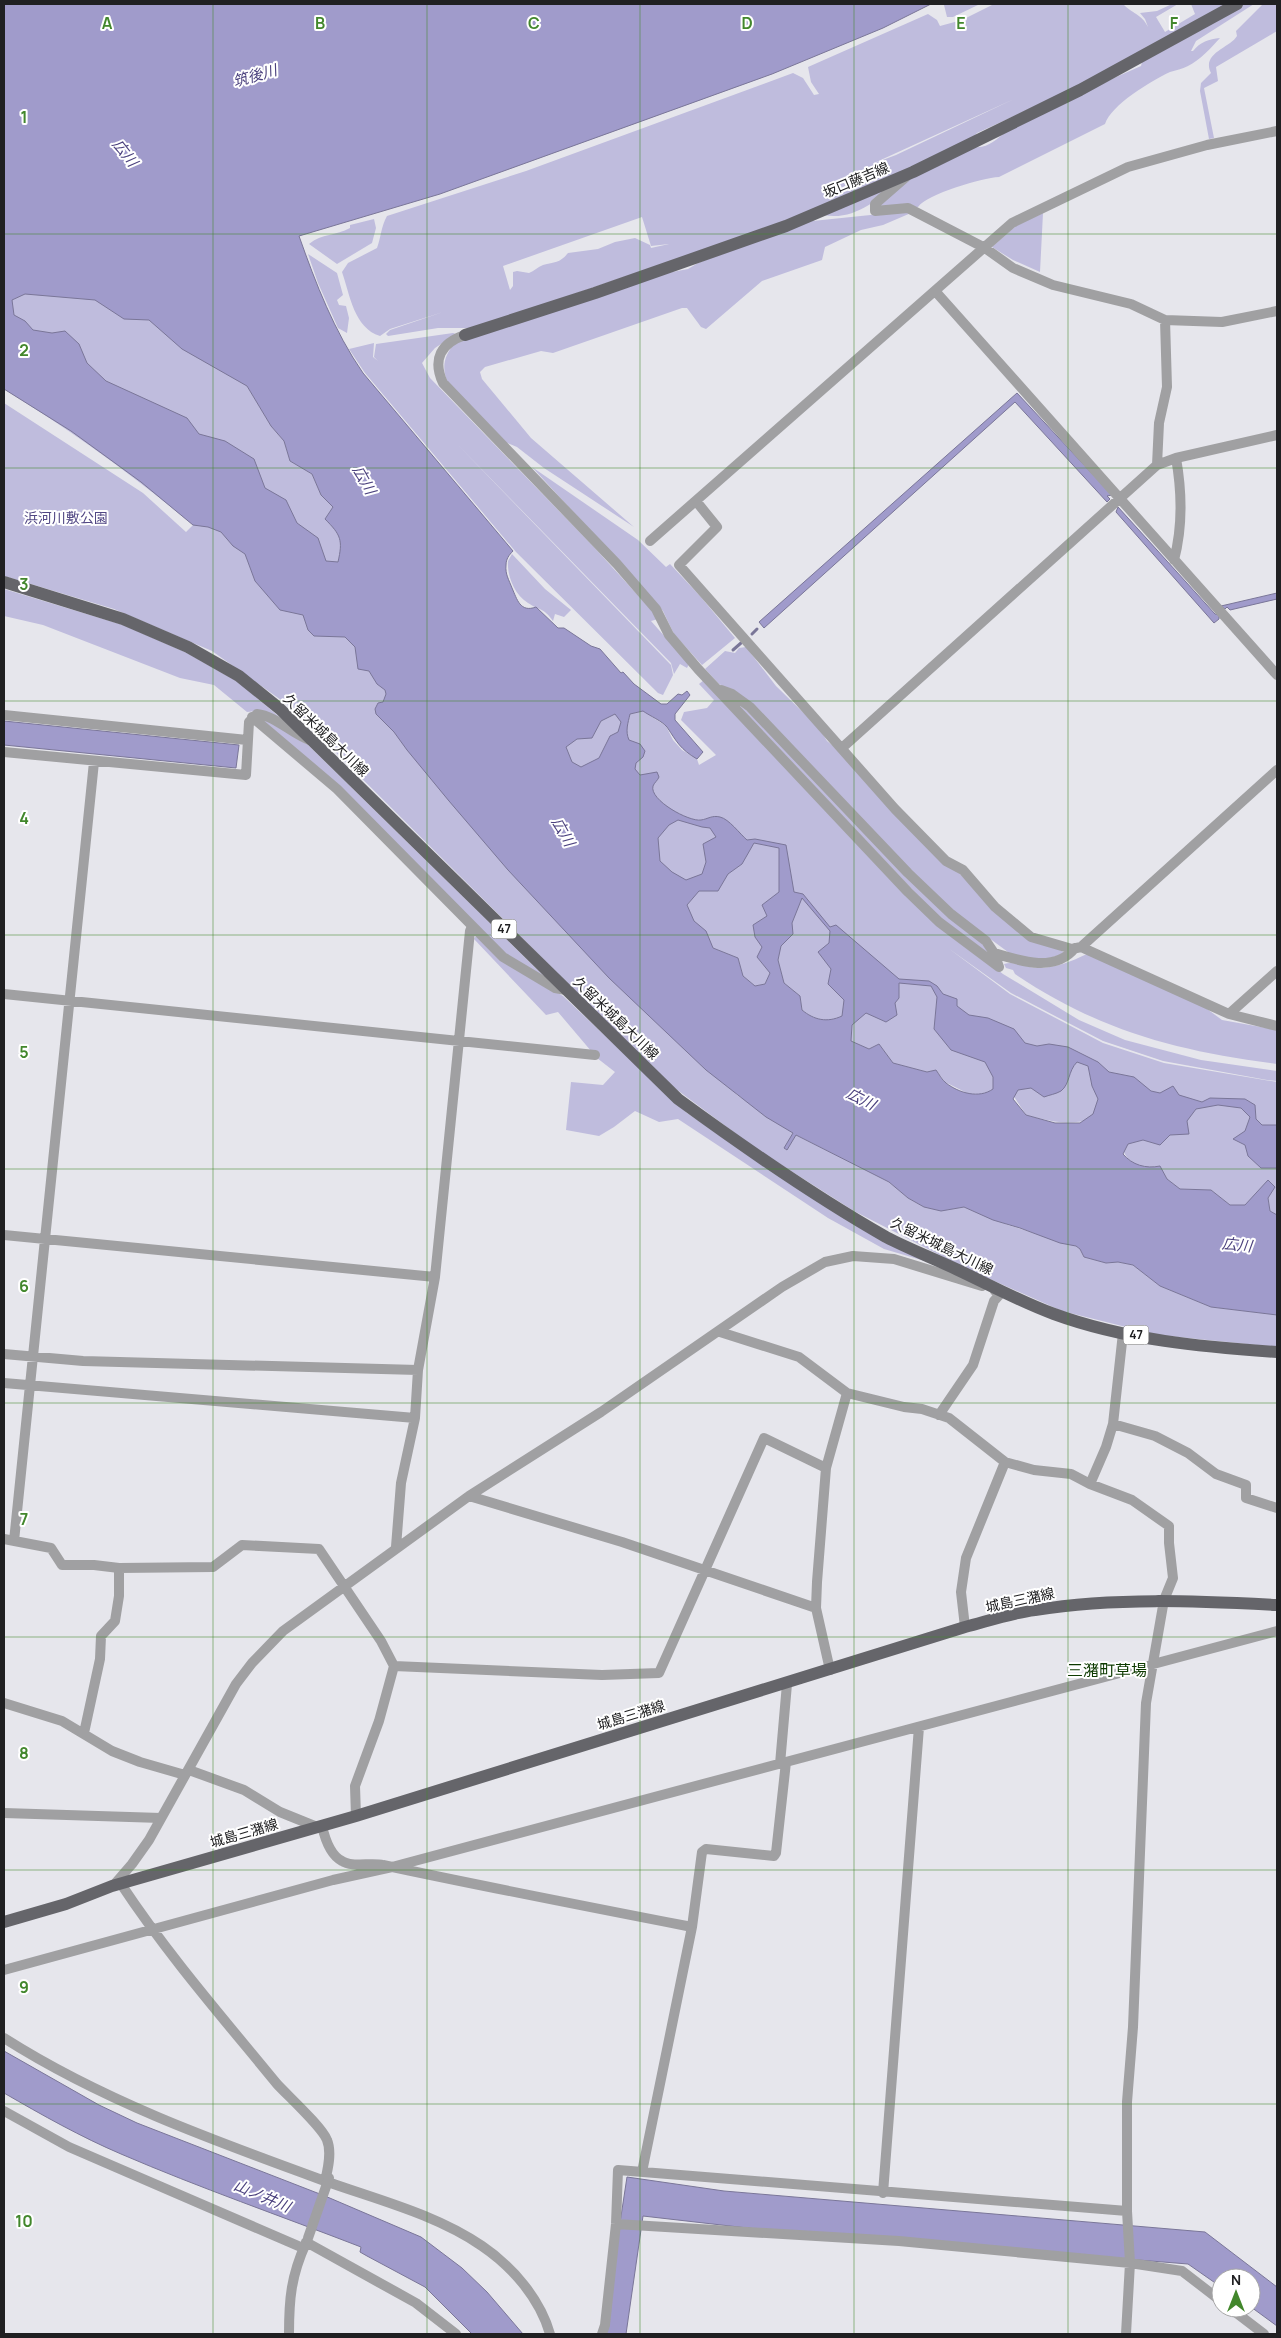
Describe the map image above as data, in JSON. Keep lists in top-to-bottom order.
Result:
{
  "streets": {
    "main road": [
      "坂口藤吉線",
      "久留米城島大川線",
      "47",
      "城島三潴線"
    ]
  },
  "districts": ["三潴町草場"],
  "water": ["筑後川", "広川", "山ノ井川"],
  "parks": ["浜河川敷公園"],
  "north": "top",
  "grid": {
    "columns": [
      "A",
      "B",
      "C",
      "D",
      "E",
      "F"
    ],
    "rows": [
      "1",
      "2",
      "3",
      "4",
      "5",
      "6",
      "7",
      "8",
      "9",
      "10"
    ]
  }
}
